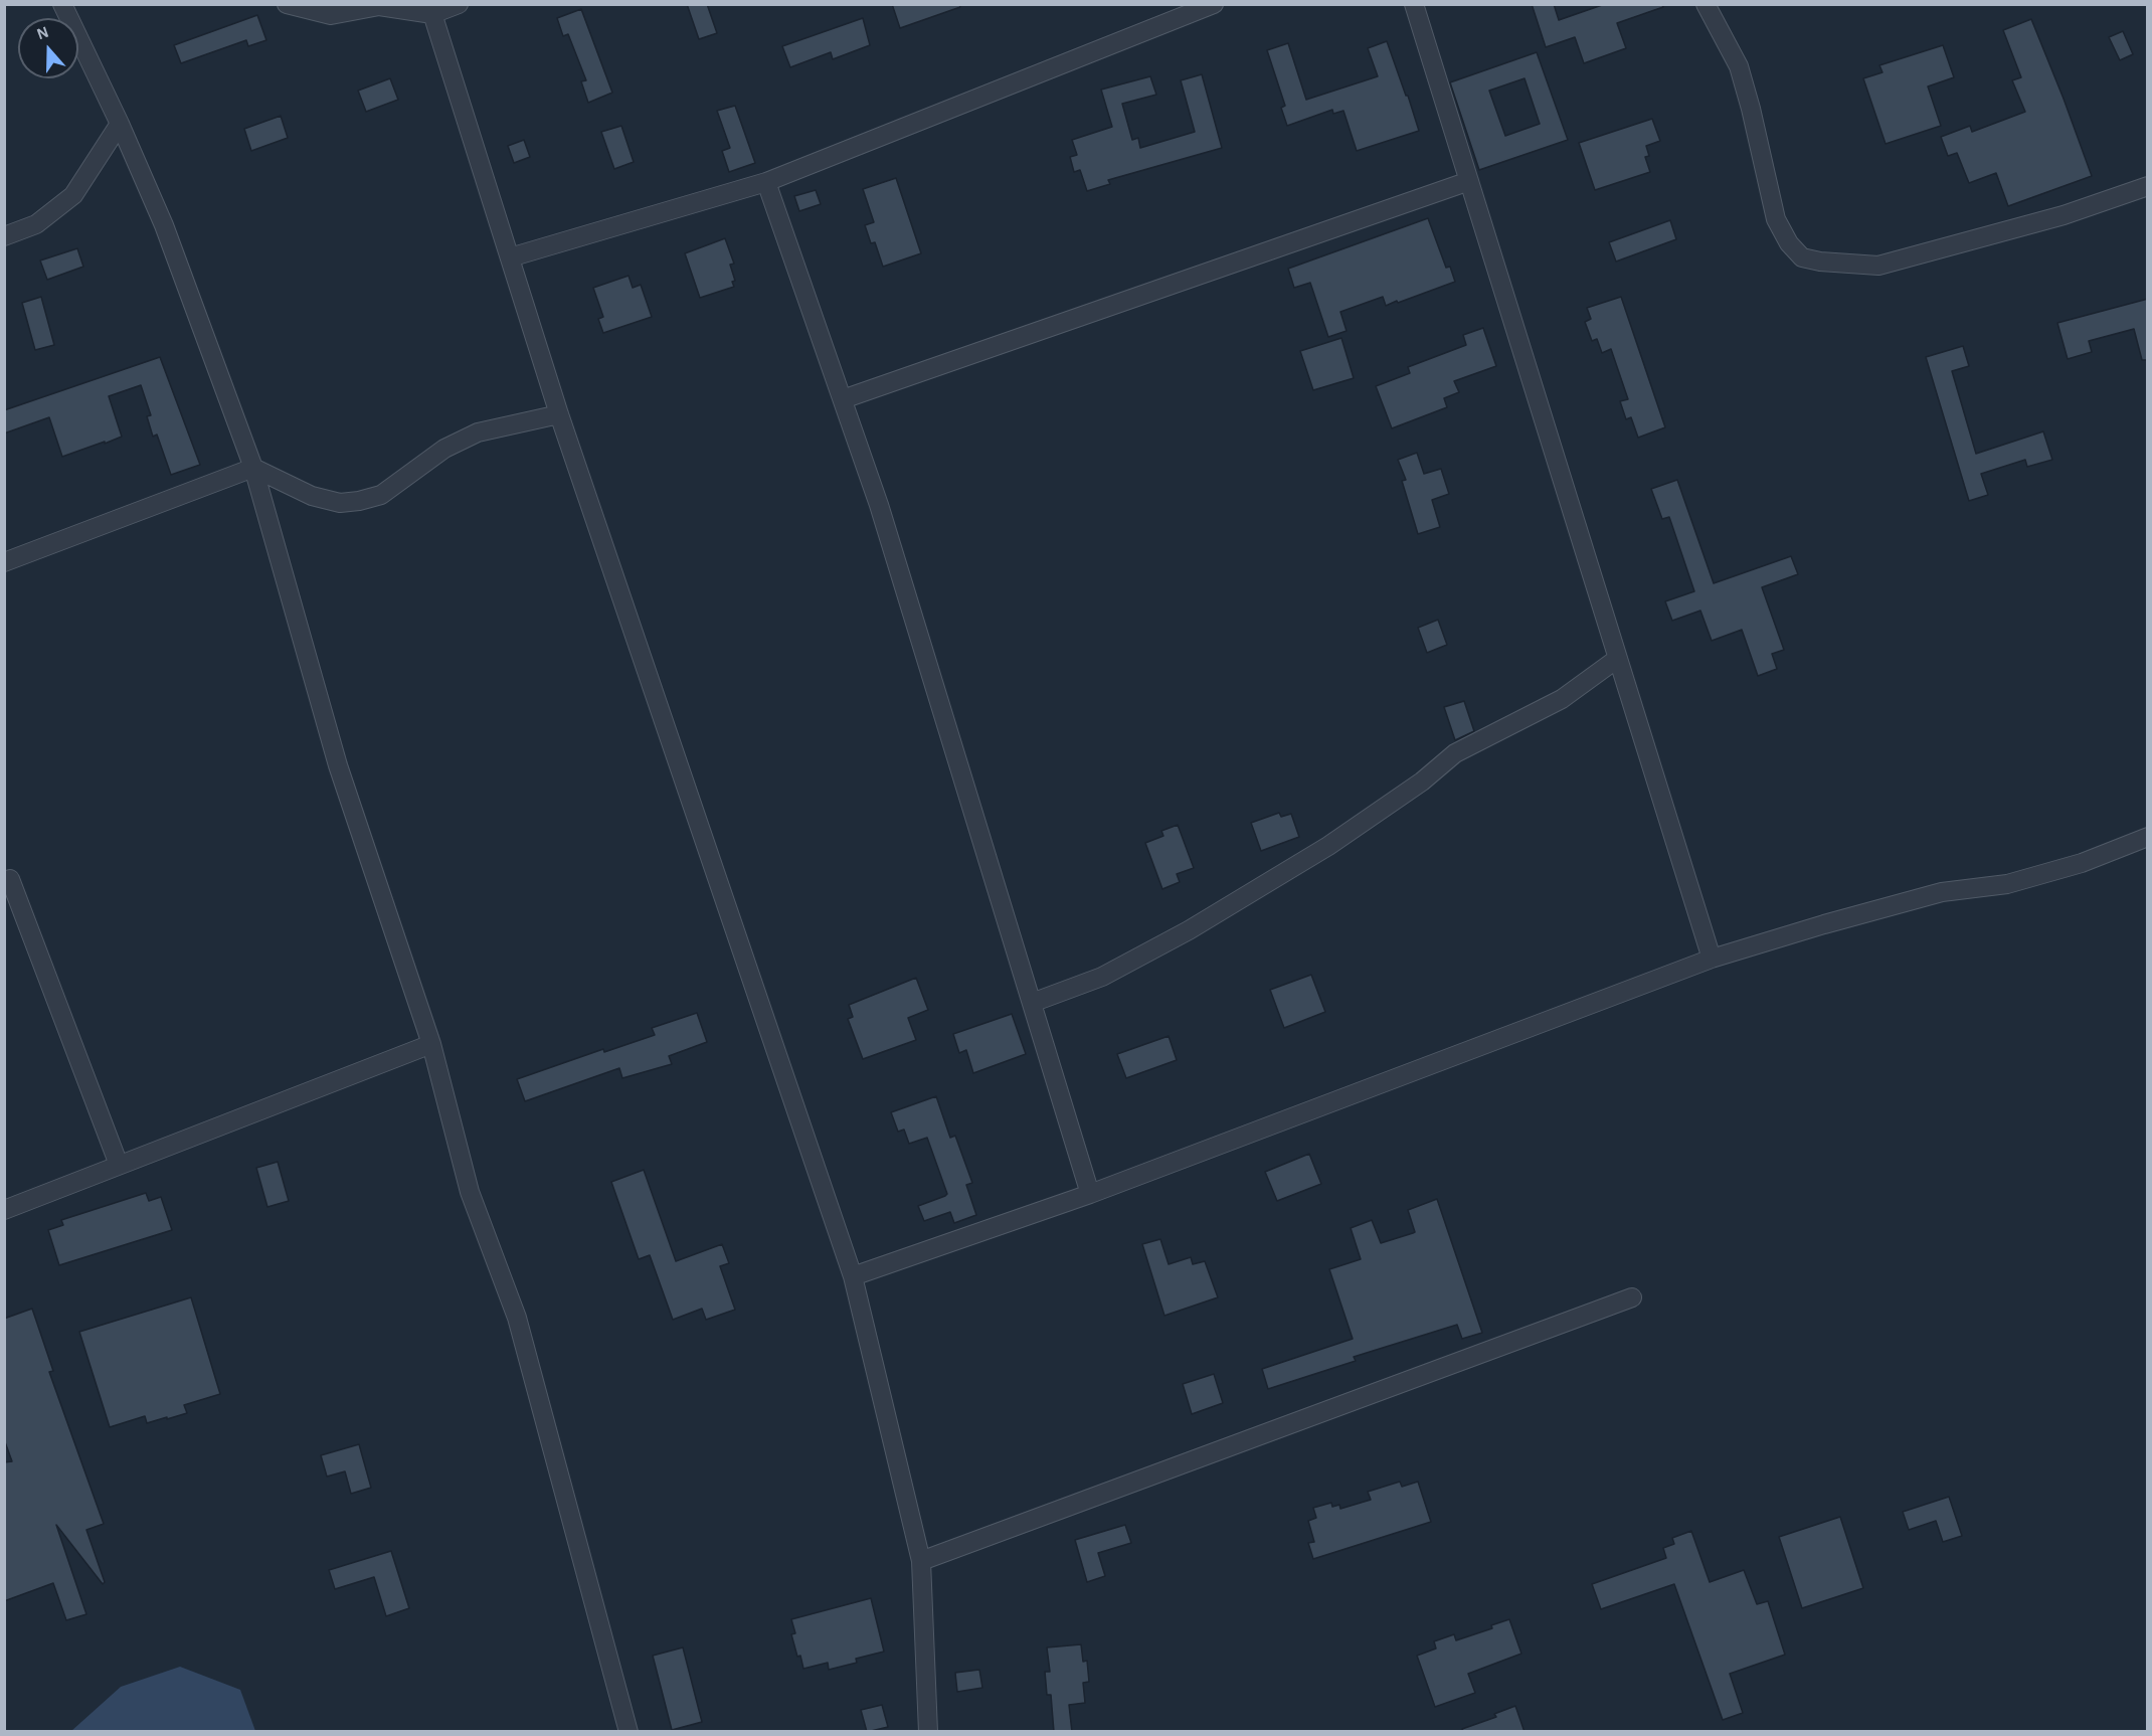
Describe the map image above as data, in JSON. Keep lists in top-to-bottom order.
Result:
{
  "north": "top"
}
